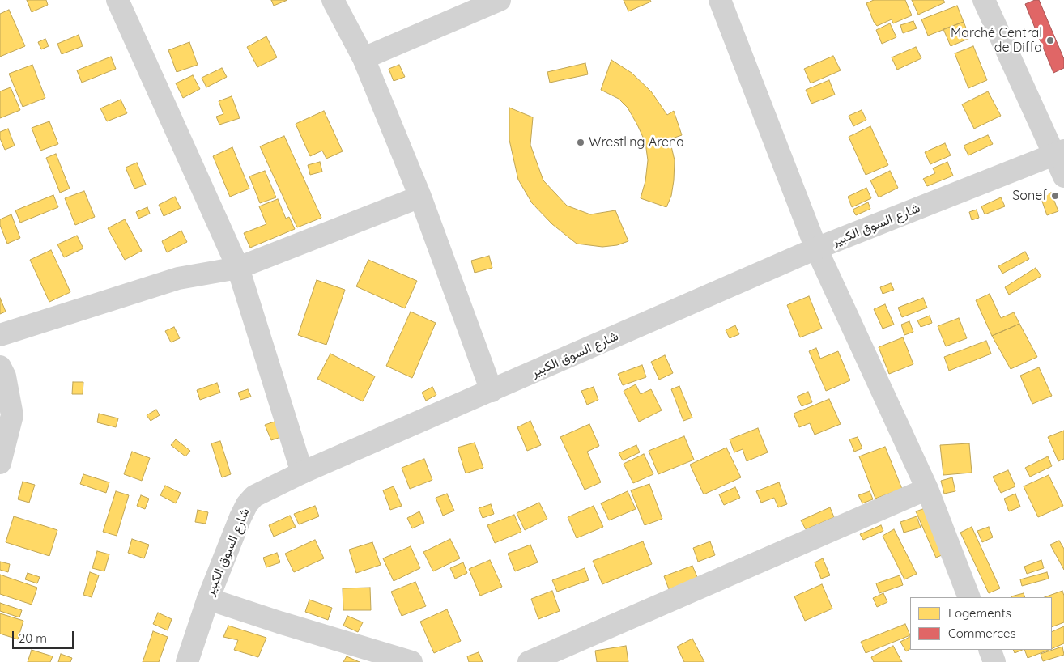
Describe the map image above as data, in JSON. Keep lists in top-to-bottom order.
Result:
{
  "streets": {
    "street": ["شارع السوق الكبير"]
  },
  "places": ["Marché Central de Diffa", "Wrestling Arena", "Sonef"],
  "legend": ["Logements", "Commerces"],
  "scale_bar": "20 m"
}
